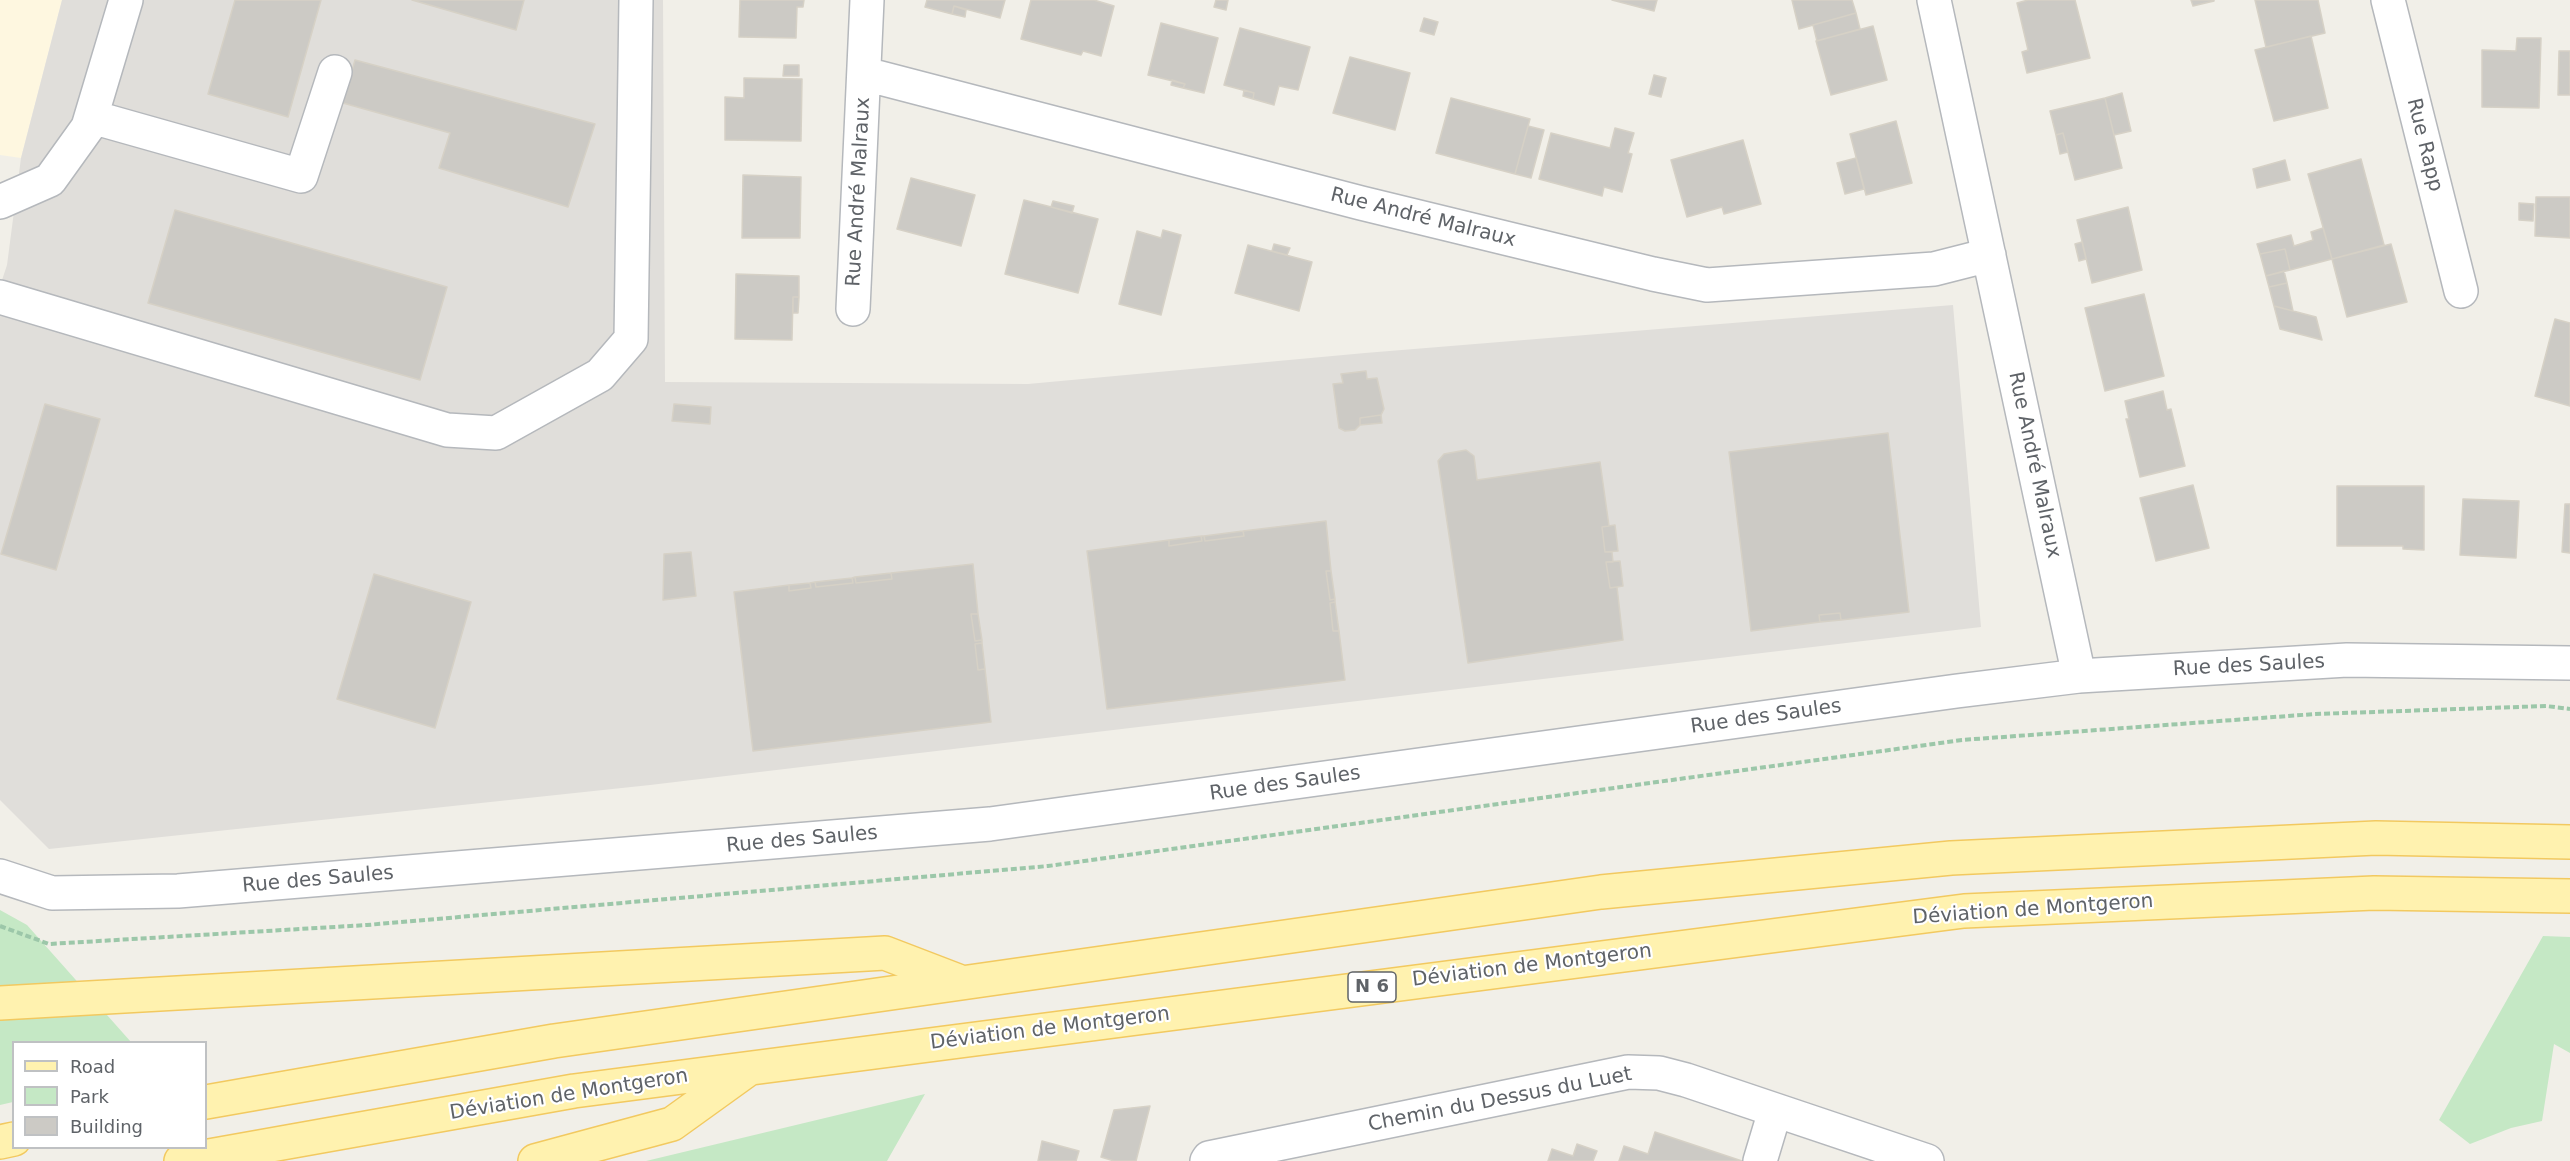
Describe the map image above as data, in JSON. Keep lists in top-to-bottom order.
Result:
{
  "streets": {
    "main road": ["Déviation de Montgeron", "N 6"],
    "street": [
      "Rue Rapp",
      "Rue André Malraux",
      "Rue des Saules",
      "Chemin du Dessus du Luet"
    ]
  },
  "crossings": [
    ["Rue André Malraux", "Rue des Saules"]
  ],
  "legend": ["Road", "Park", "Building"]
}
